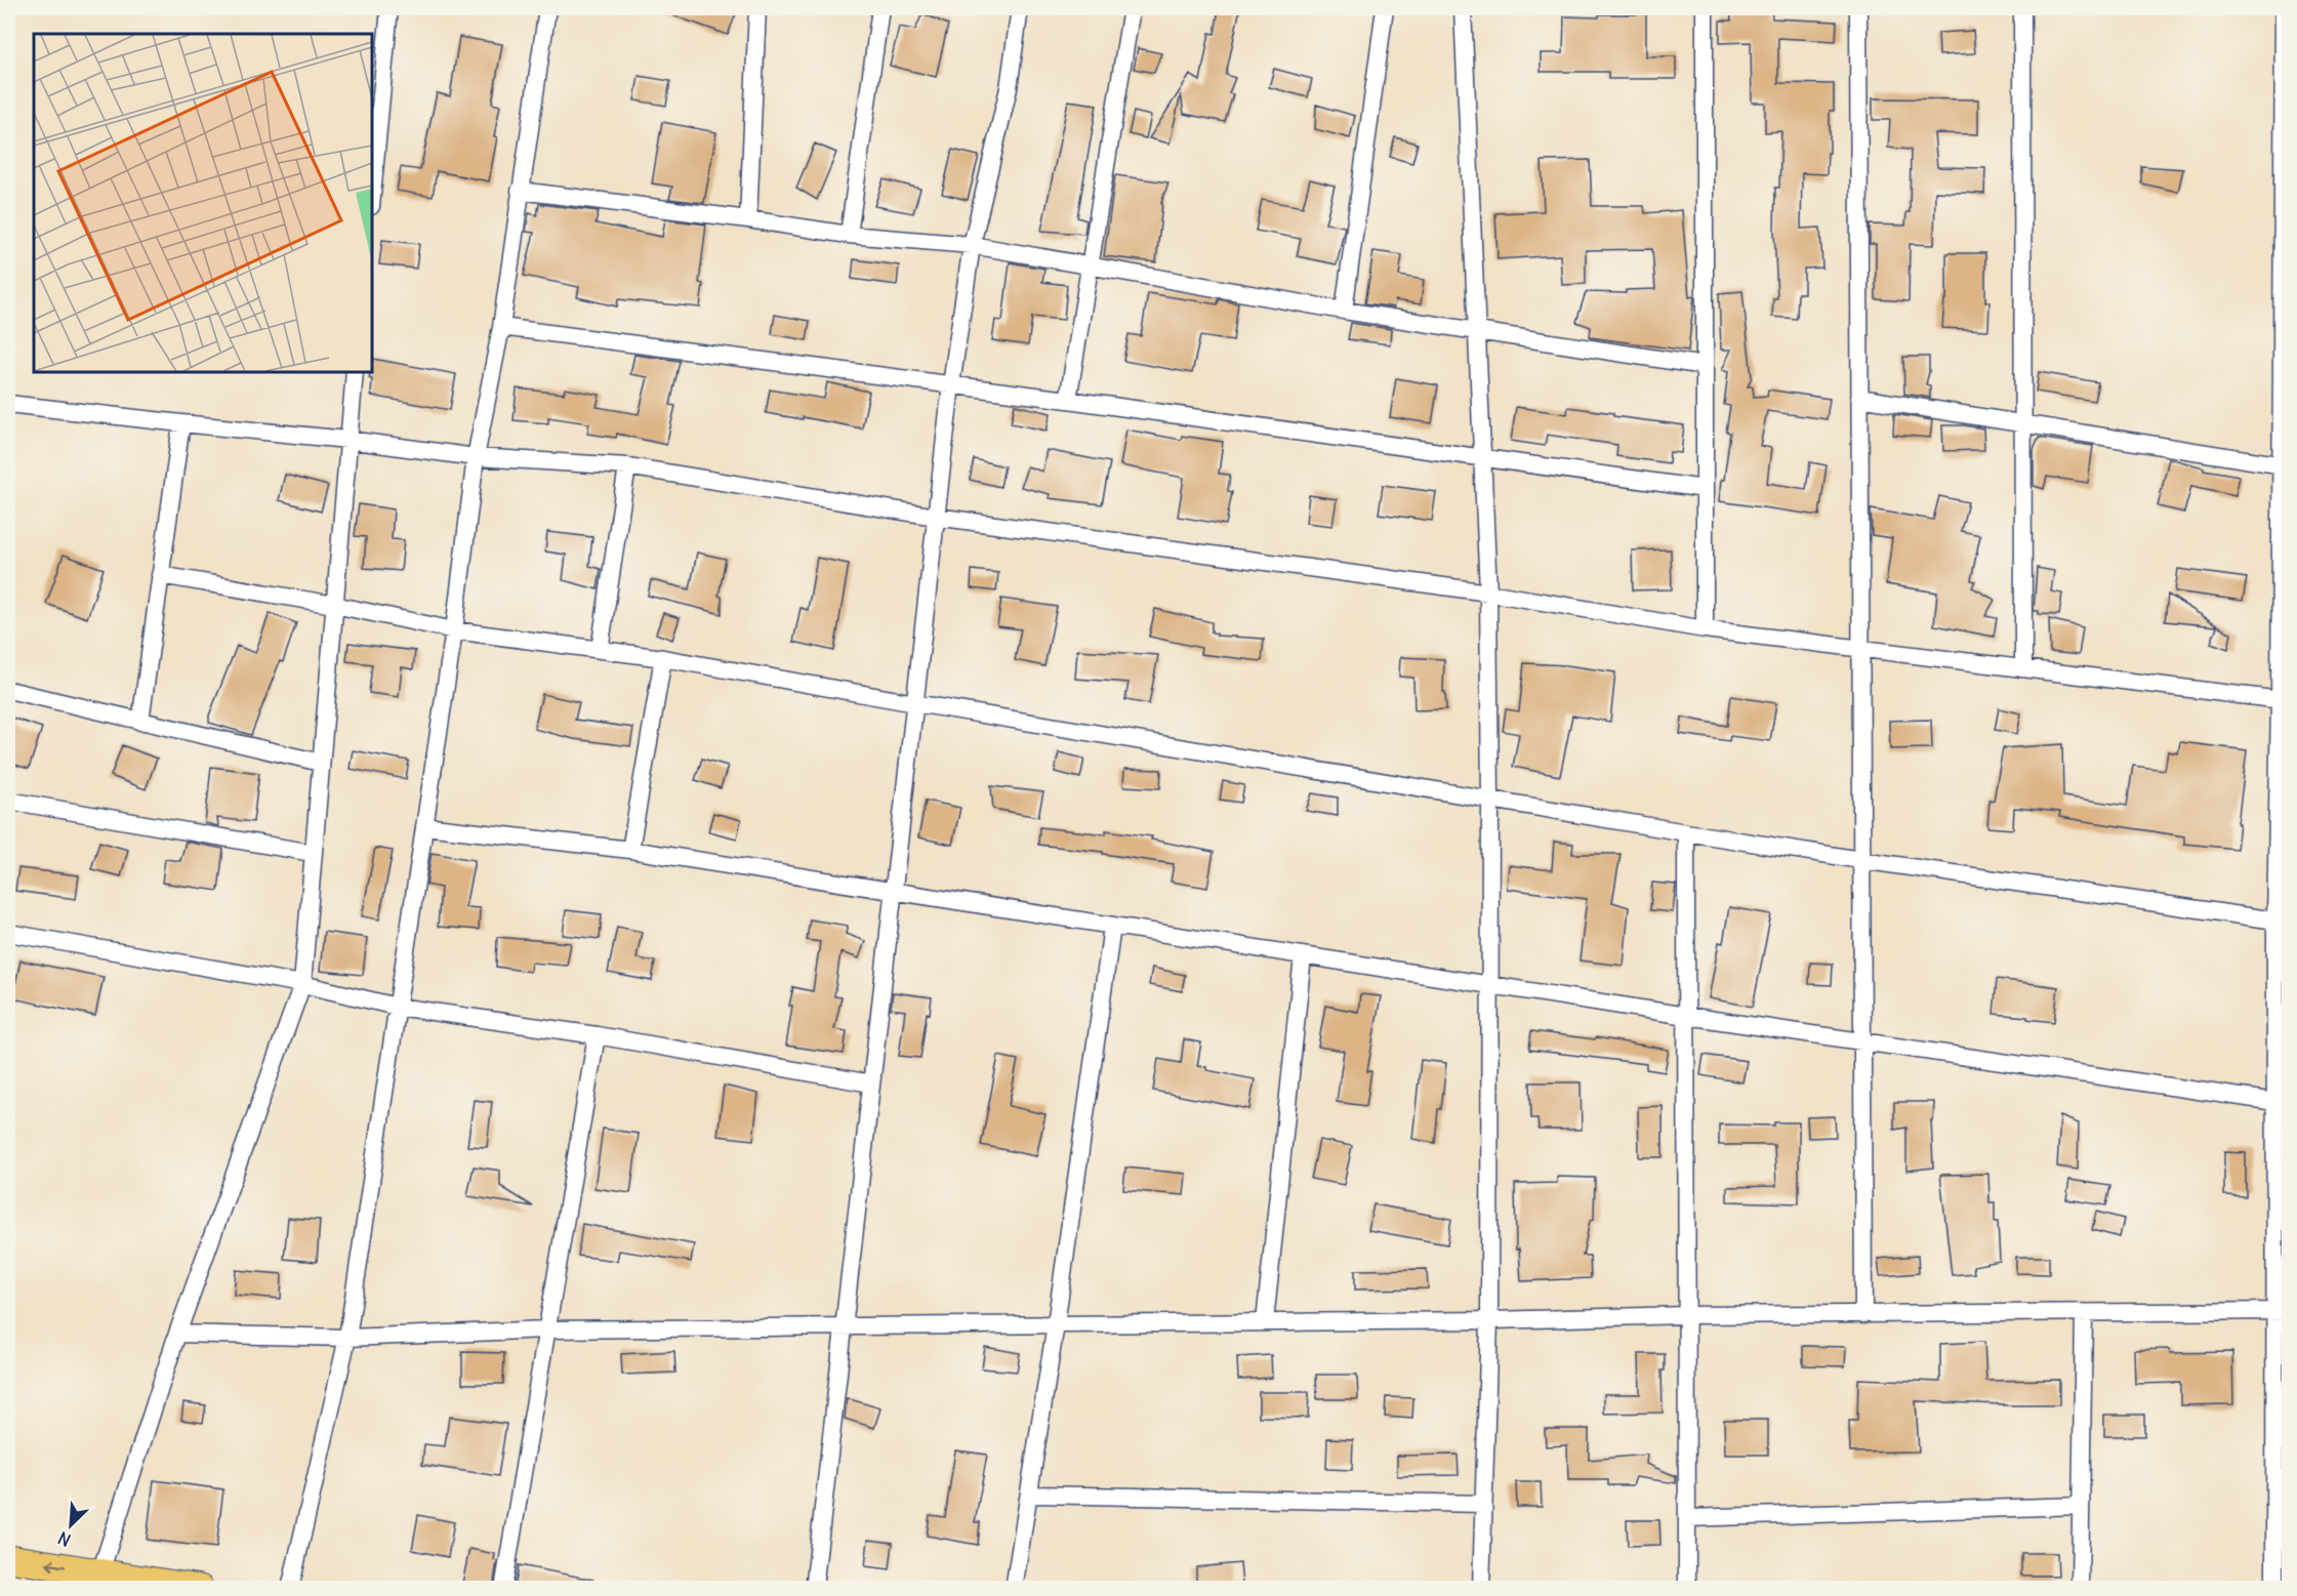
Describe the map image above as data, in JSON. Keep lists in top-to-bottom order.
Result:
{
  "north": "bottom left"
}
